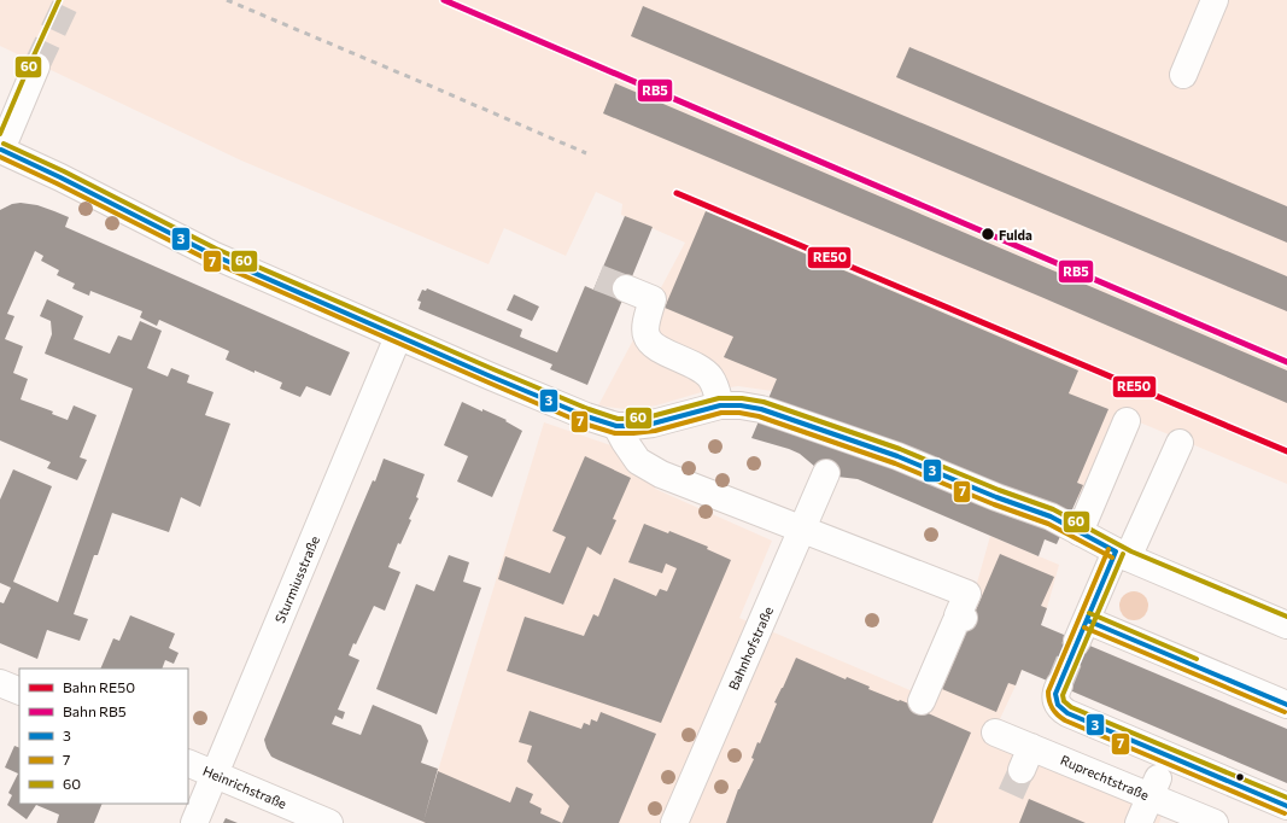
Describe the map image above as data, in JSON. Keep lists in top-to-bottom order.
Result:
{
  "streets": {
    "street": [
      "Sturmiusstraße",
      "Bahnhofstraße",
      "Ruprechtstraße",
      "Heinrichstraße"
    ]
  },
  "crossings": [
    ["Sturmiusstraße", "Heinrichstraße"]
  ],
  "places": ["Fulda"],
  "lines": [
    "rail line RB5",
    "transit line 60",
    "transit line 3",
    "transit line 7",
    "rail line RE50"
  ],
  "legend": [
    "Bahn RE50",
    "Bahn RB5",
    "3",
    "7",
    "60"
  ]
}
